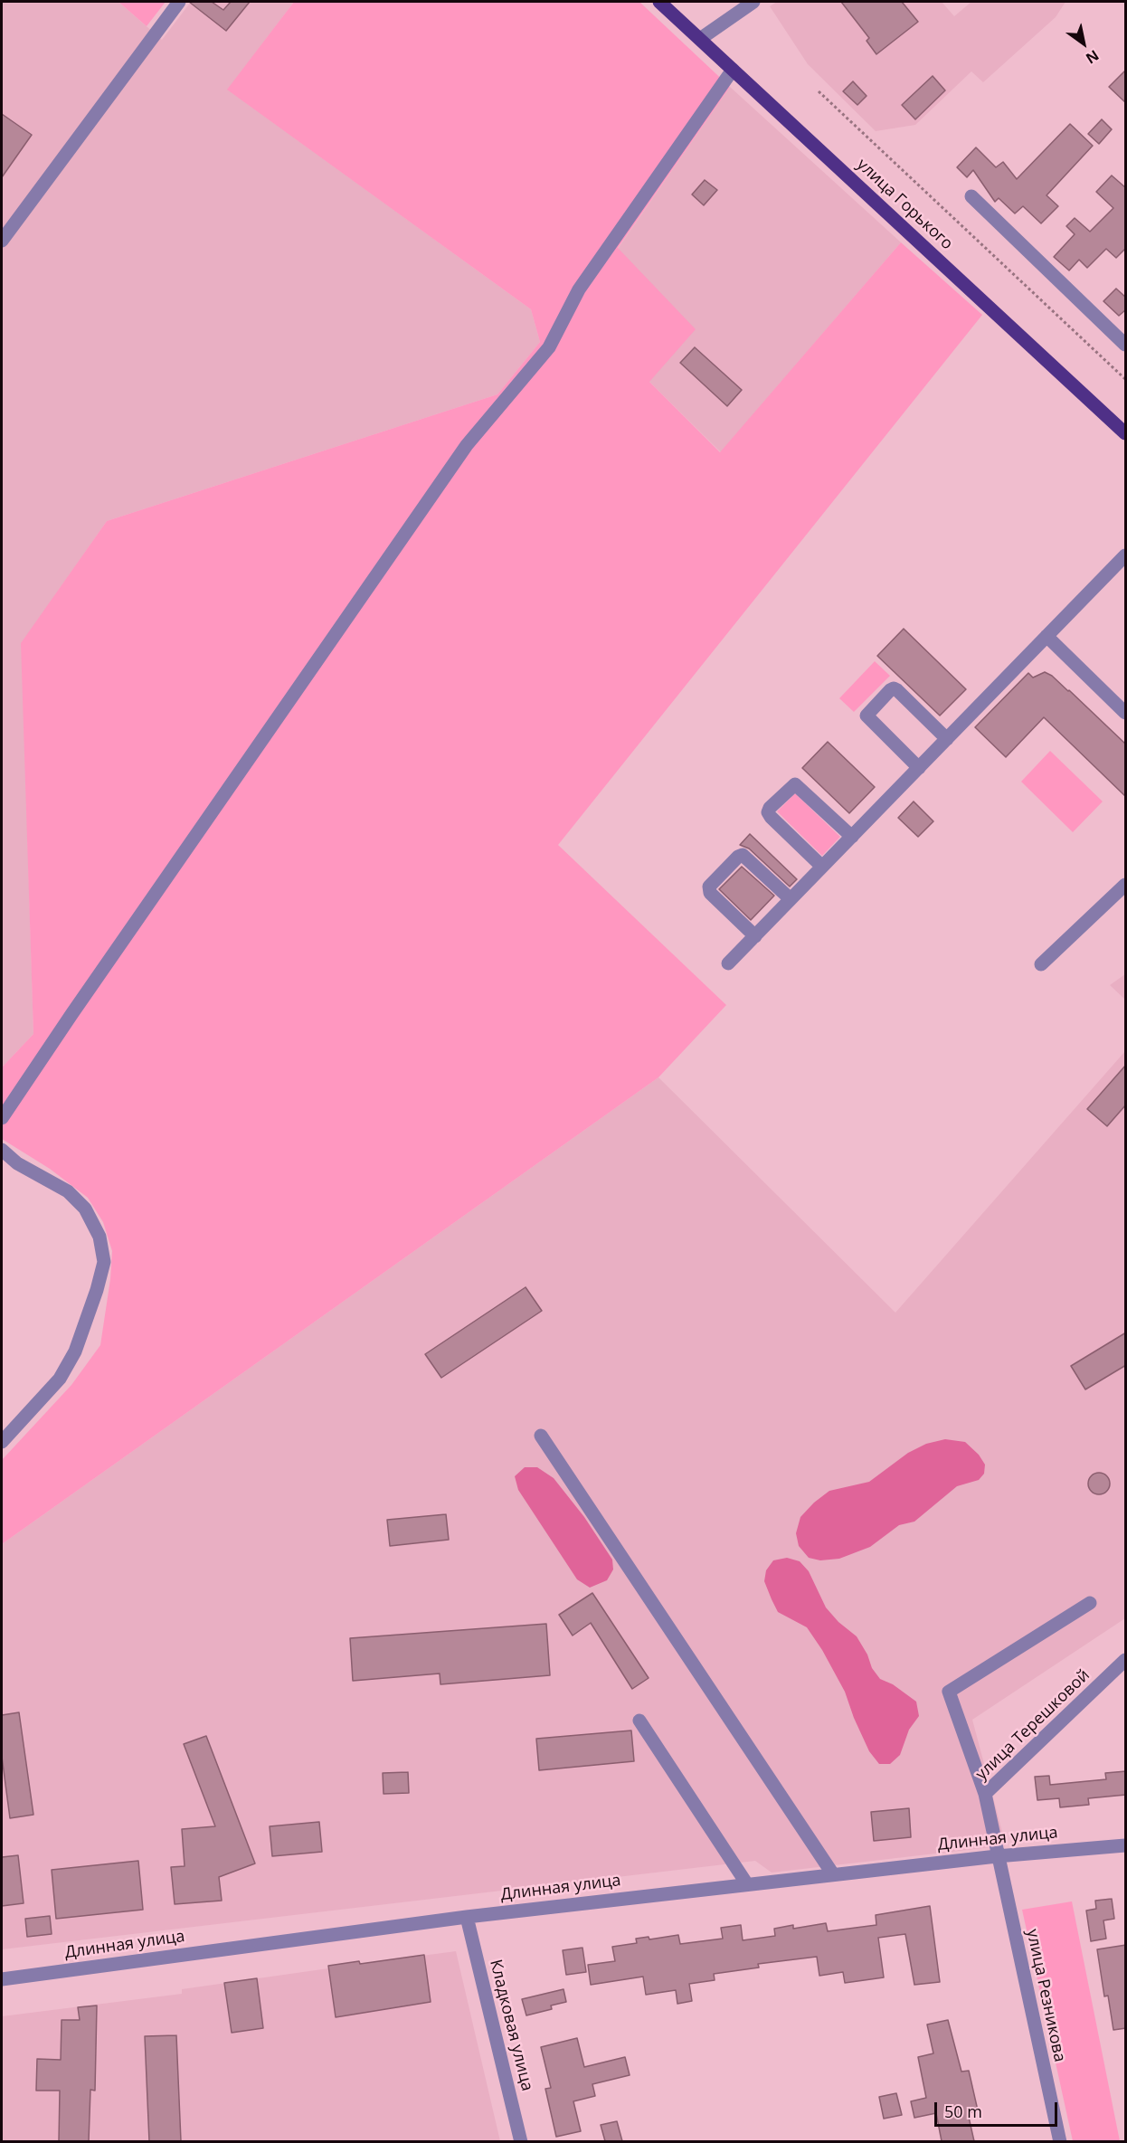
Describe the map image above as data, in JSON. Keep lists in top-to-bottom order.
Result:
{
  "streets": {
    "main road": ["улица Горького"],
    "street": [
      "улица Терешковой",
      "Длинная улица",
      "улица Резникова",
      "Кладковая улица"
    ]
  },
  "crossings": [
    ["улица Терешковой", "Длинная улица"],
    ["улица Терешковой", "улица Резникова"],
    ["Длинная улица", "улица Резникова"],
    ["Длинная улица", "Кладковая улица"]
  ],
  "scale_bar": "50 m",
  "north": "bottom right"
}
